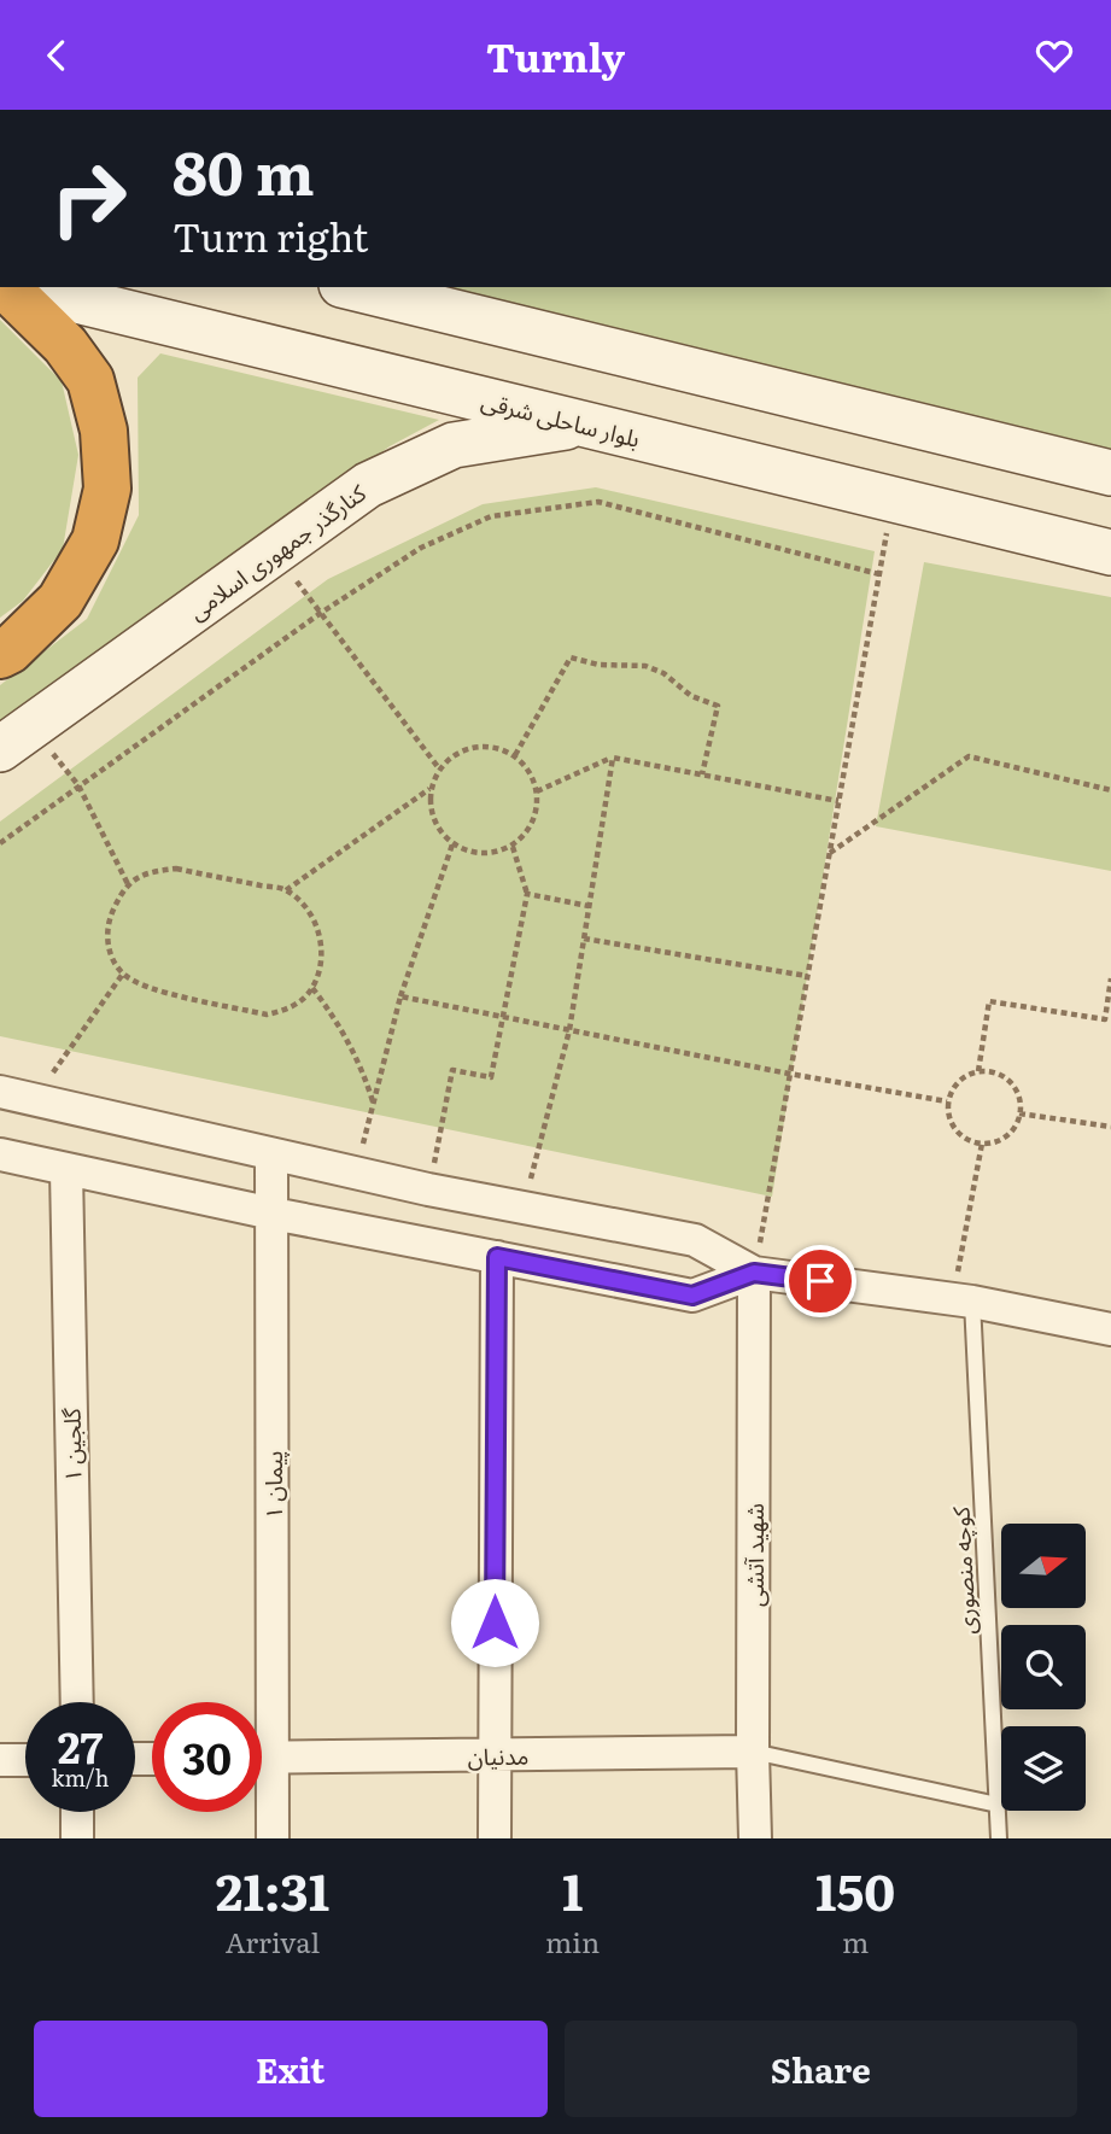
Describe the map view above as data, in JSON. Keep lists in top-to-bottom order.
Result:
{
  "streets": {
    "main road": ["بلوار ساحلی شرقی", "کنارگذر جمهوری اسلامی"],
    "street": [
      "گلجین ۱",
      "پیمان ۱",
      "شهید آتشی",
      "مدنیان"
    ],
    "lane": ["کوچه منصوری"]
  },
  "crossings": [
    ["بلوار ساحلی شرقی", "کنارگذر جمهوری اسلامی"],
    ["شهید آتشی", "مدنیان"]
  ],
  "north": "right",
  "page": {
    "header": "Turnly",
    "turn": ["80 m", "Turn right"],
    "speed": "27 km/h",
    "limit": "30",
    "eta": [
      "21:31",
      "Arrival",
      "1",
      "min",
      "150",
      "m"
    ],
    "buttons": ["Exit", "Share"]
  }
}
